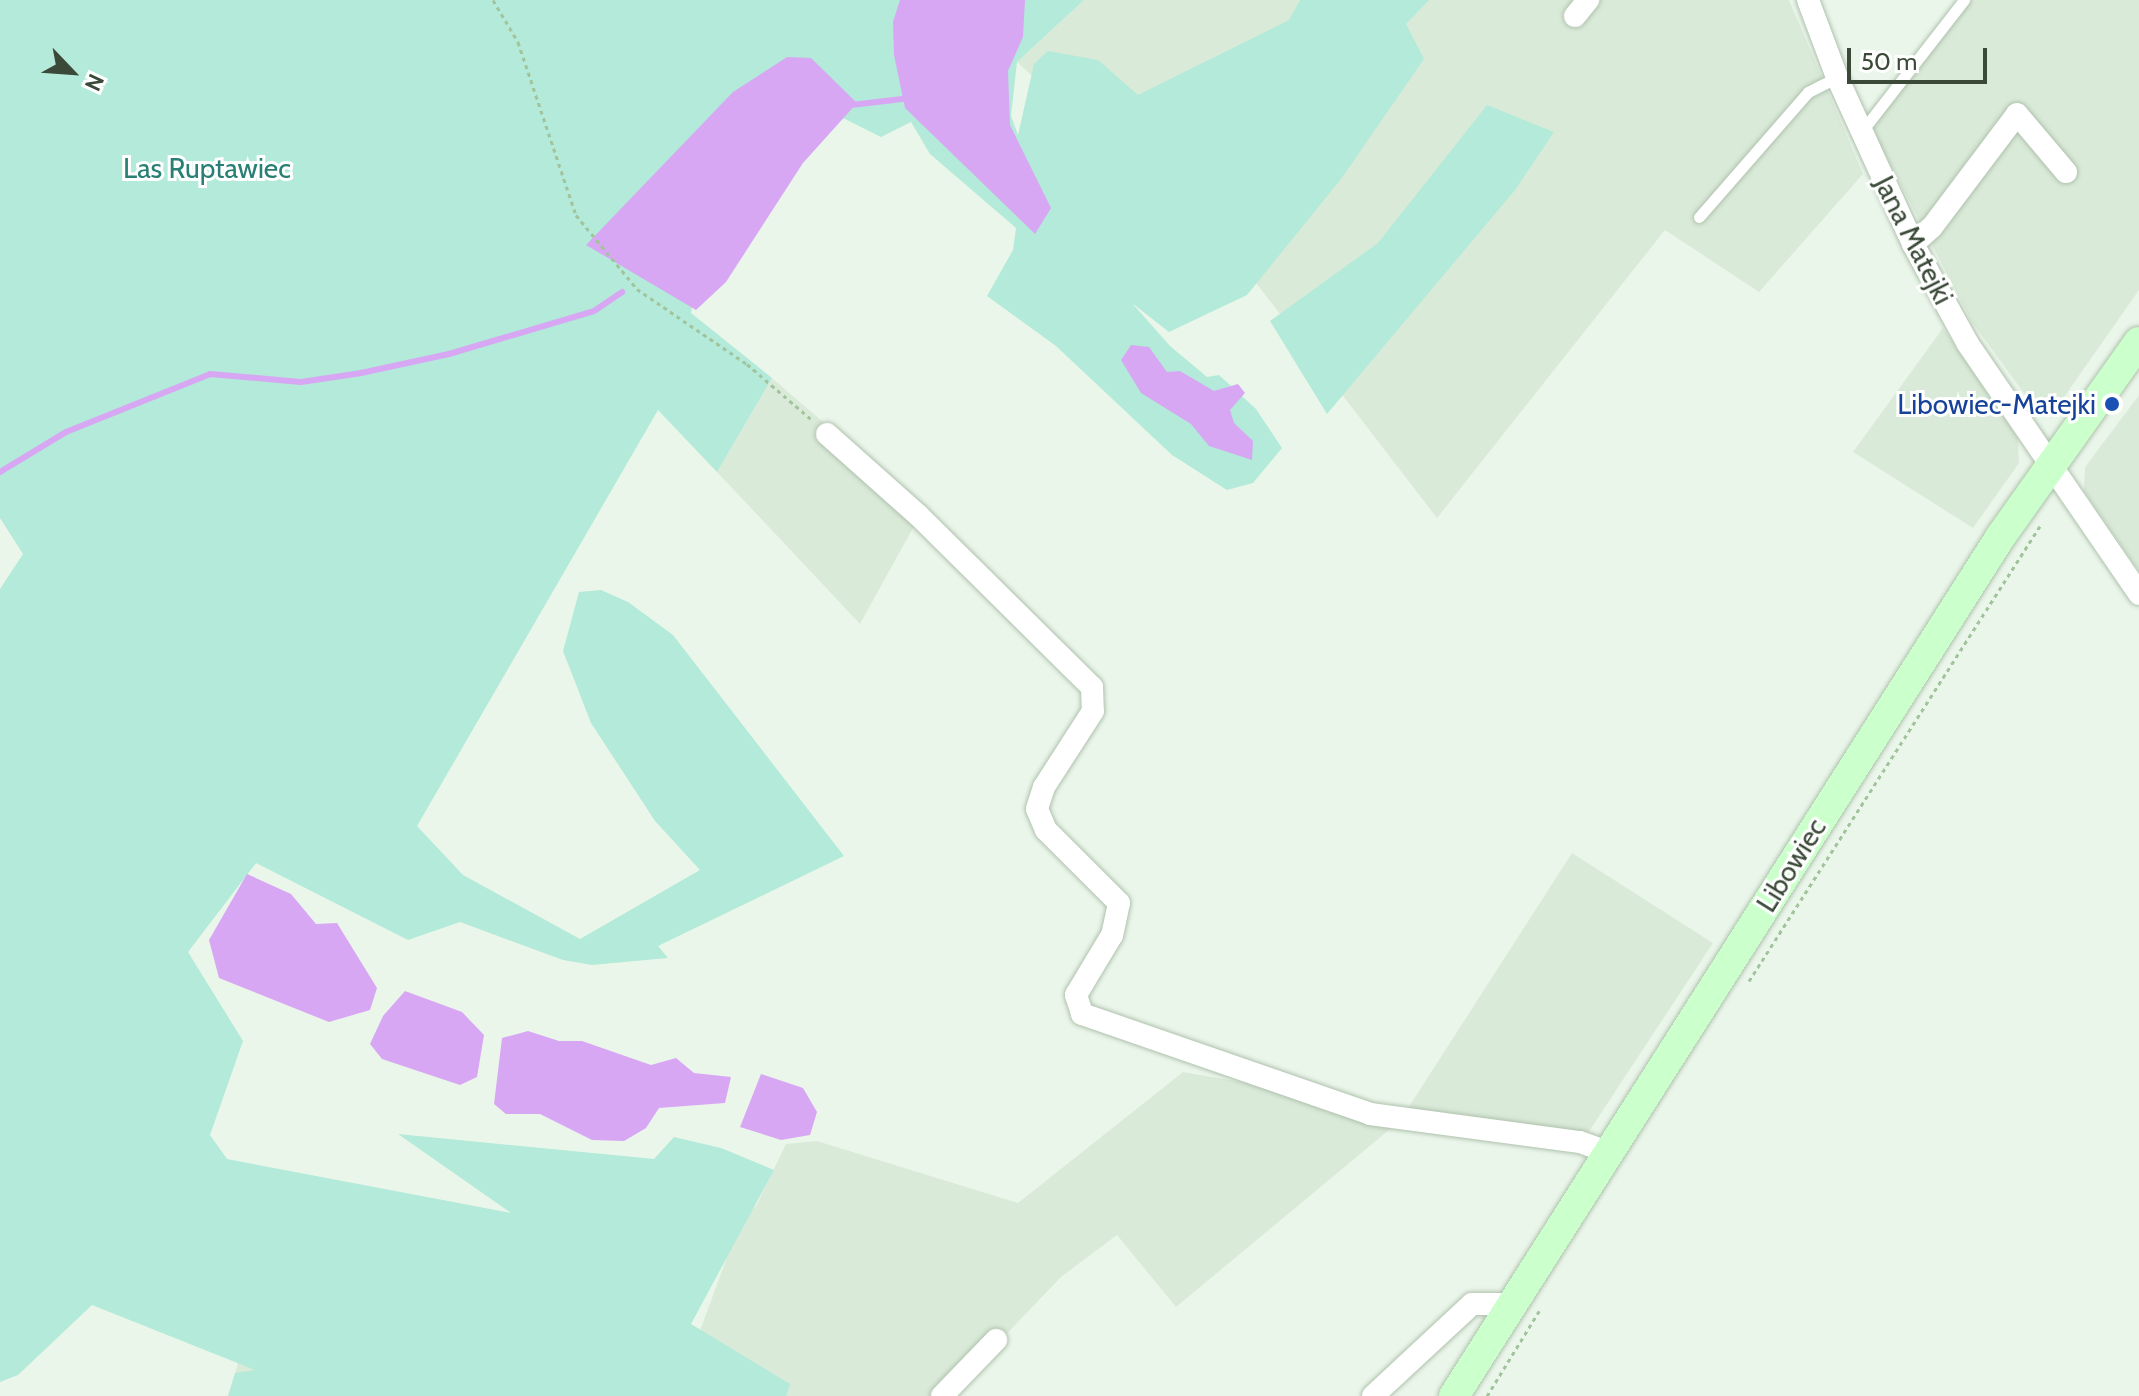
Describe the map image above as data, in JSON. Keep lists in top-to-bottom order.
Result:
{
  "streets": {
    "street": ["Jana Matejki", "Libowiec"]
  },
  "crossings": [
    ["Jana Matejki", "Libowiec"]
  ],
  "parks": ["Las Ruptawiec"],
  "places": ["Libowiec-Matejki"],
  "scale_bar": "50 m",
  "north": "bottom right"
}
